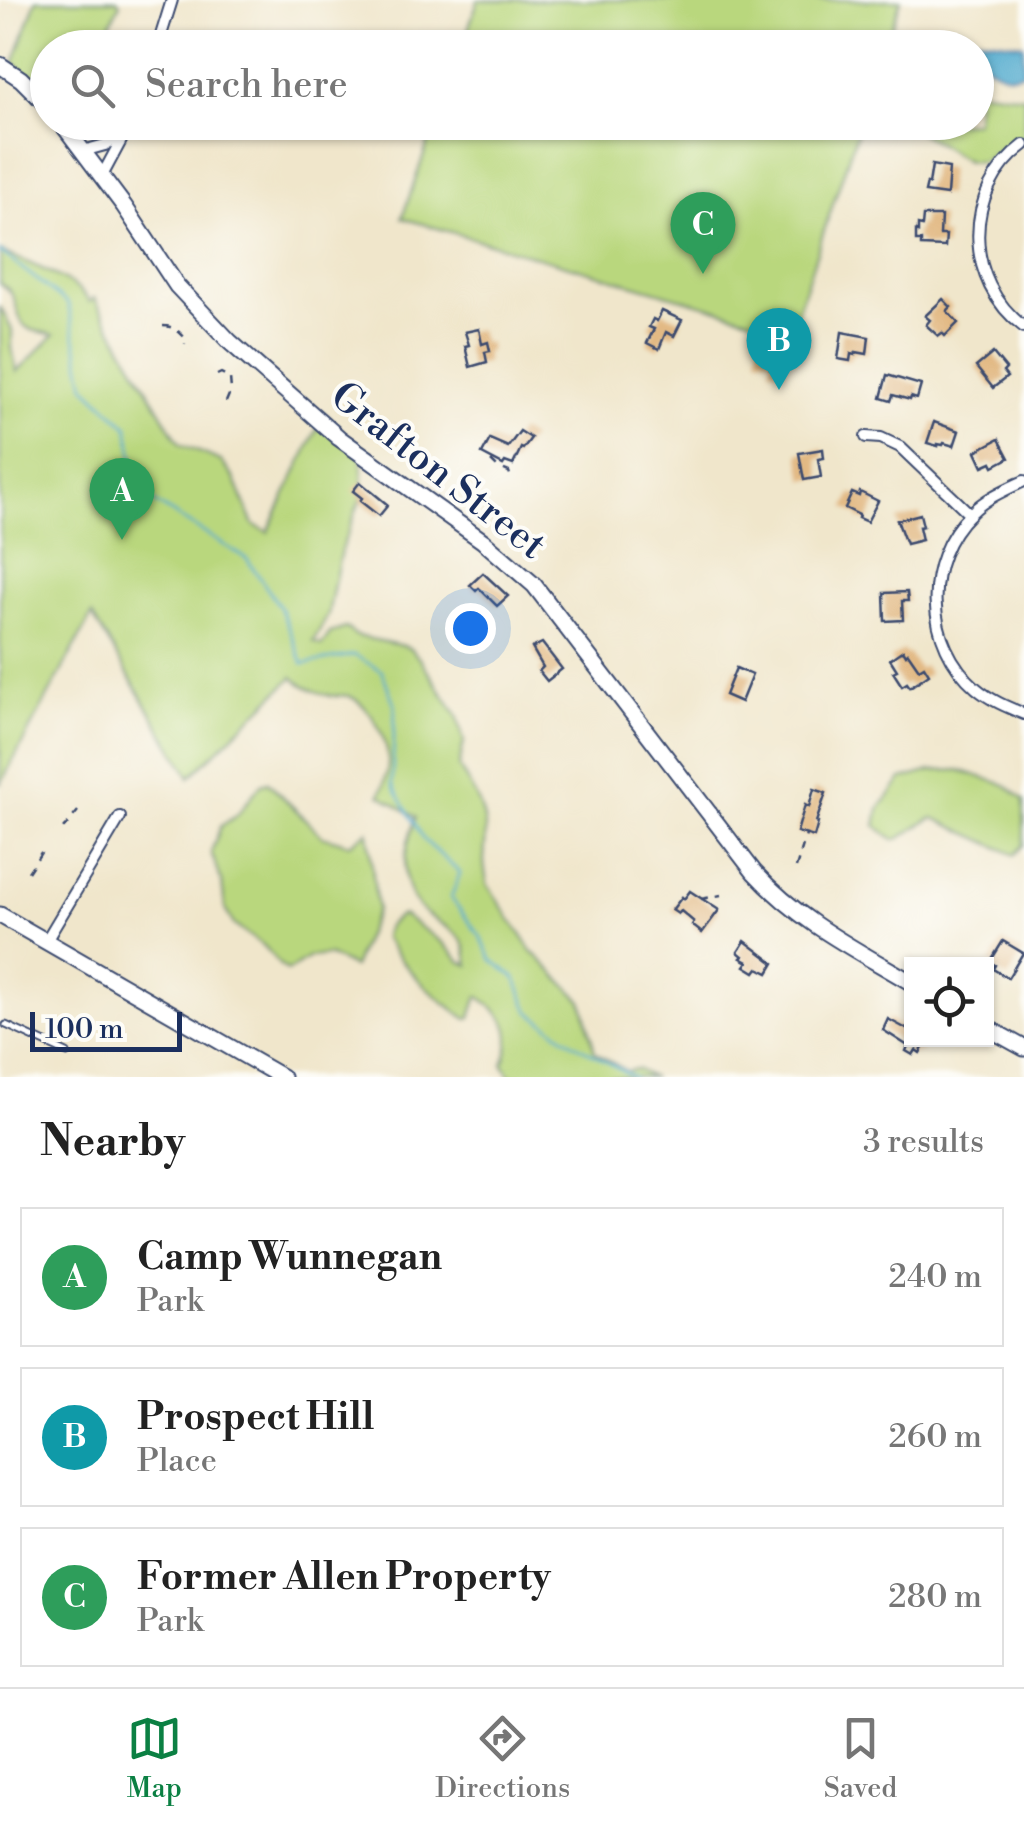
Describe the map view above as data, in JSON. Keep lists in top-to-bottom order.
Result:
{
  "streets": {
    "street": ["Grafton Street"]
  },
  "scale_bar": "100 m",
  "page": {
    "search": "Search here",
    "pins": ["C", "B", "A"],
    "scale": "100 m",
    "heading": ["Nearby", "3 results"],
    "list": [
      {
        "mark": "A",
        "name": "Camp Wunnegan",
        "note": "Park",
        "value": "240 m"
      },
      {
        "mark": "B",
        "name": "Prospect Hill",
        "note": "Place",
        "value": "260 m"
      },
      {
        "mark": "C",
        "name": "Former Allen Property",
        "note": "Park",
        "value": "280 m"
      }
    ],
    "nav": ["Map", "Directions", "Saved"]
  }
}
